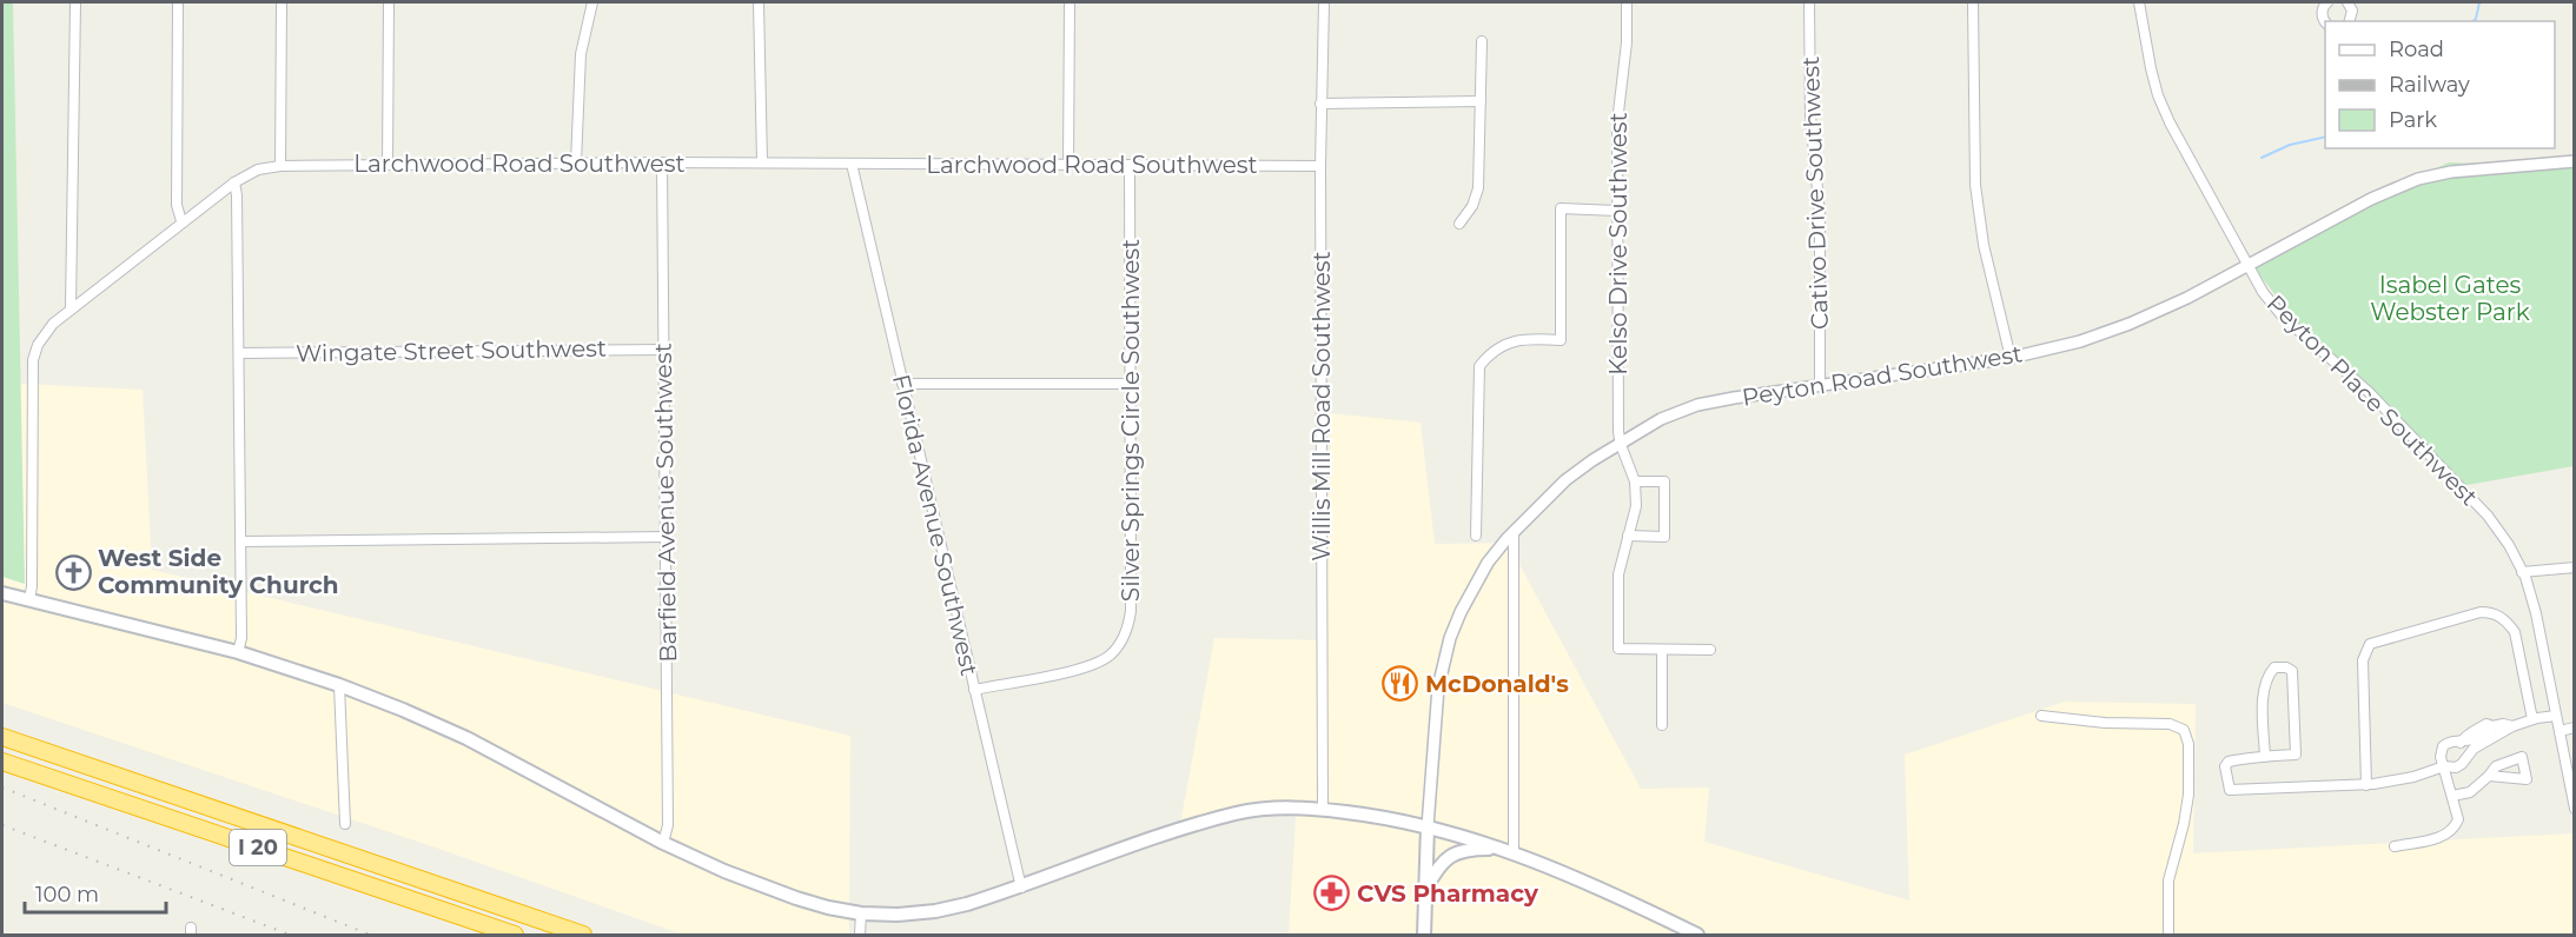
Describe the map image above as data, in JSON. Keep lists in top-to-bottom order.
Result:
{
  "streets": {
    "highway": ["I 20"],
    "street": [
      "Larchwood Road Southwest",
      "Cativo Drive Southwest",
      "Kelso Drive Southwest",
      "Wingate Street Southwest",
      "Peyton Road Southwest",
      "Peyton Place Southwest",
      "Willis Mill Road Southwest",
      "Silver Springs Circle Southwest",
      "Barfield Avenue Southwest",
      "Florida Avenue Southwest"
    ]
  },
  "crossings": [
    ["Larchwood Road Southwest", "Willis Mill Road Southwest"],
    ["Larchwood Road Southwest", "Silver Springs Circle Southwest"],
    ["Larchwood Road Southwest", "Barfield Avenue Southwest"],
    ["Larchwood Road Southwest", "Florida Avenue Southwest"],
    ["Cativo Drive Southwest", "Peyton Road Southwest"],
    ["Kelso Drive Southwest", "Peyton Road Southwest"],
    ["Wingate Street Southwest", "Barfield Avenue Southwest"],
    ["Peyton Road Southwest", "Peyton Place Southwest"],
    ["Silver Springs Circle Southwest", "Florida Avenue Southwest"]
  ],
  "parks": ["Isabel Gates Webster Park"],
  "places": {
    "church": ["West Side Community Church"],
    "restaurant": ["McDonald's"],
    "pharmacy": ["CVS Pharmacy"]
  },
  "legend": ["Road", "Railway", "Park"],
  "scale_bar": "100 m"
}
